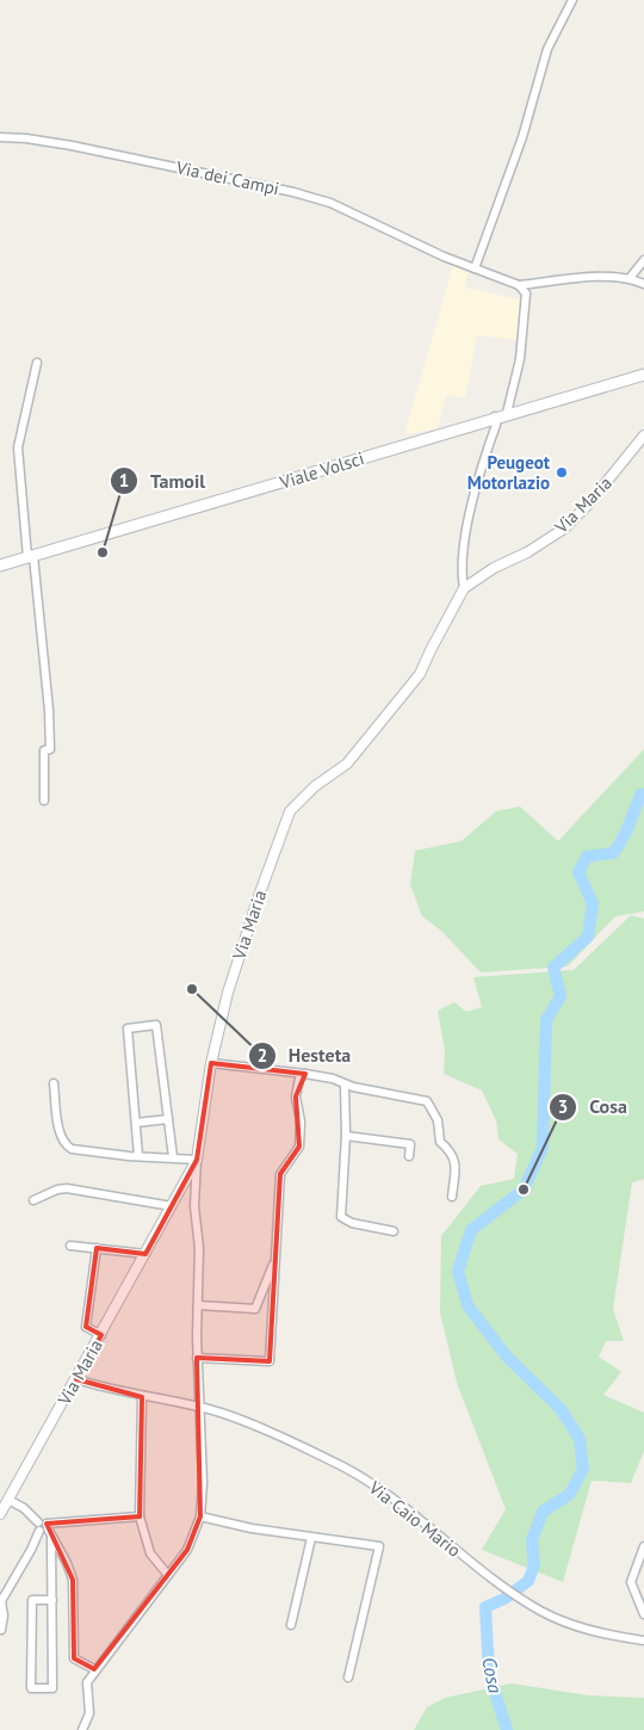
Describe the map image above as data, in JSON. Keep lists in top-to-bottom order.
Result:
{
  "streets": {
    "main road": ["Viale Volsci"],
    "street": ["Via dei Campi", "Via Maria", "Via Caio Mario"]
  },
  "crossings": [
    ["Via Maria", "Via Caio Mario"]
  ],
  "water": ["Cosa"],
  "places": [
    "Peugeot Motorlazio",
    "Tamoil",
    "Hesteta",
    "Cosa"
  ]
}
